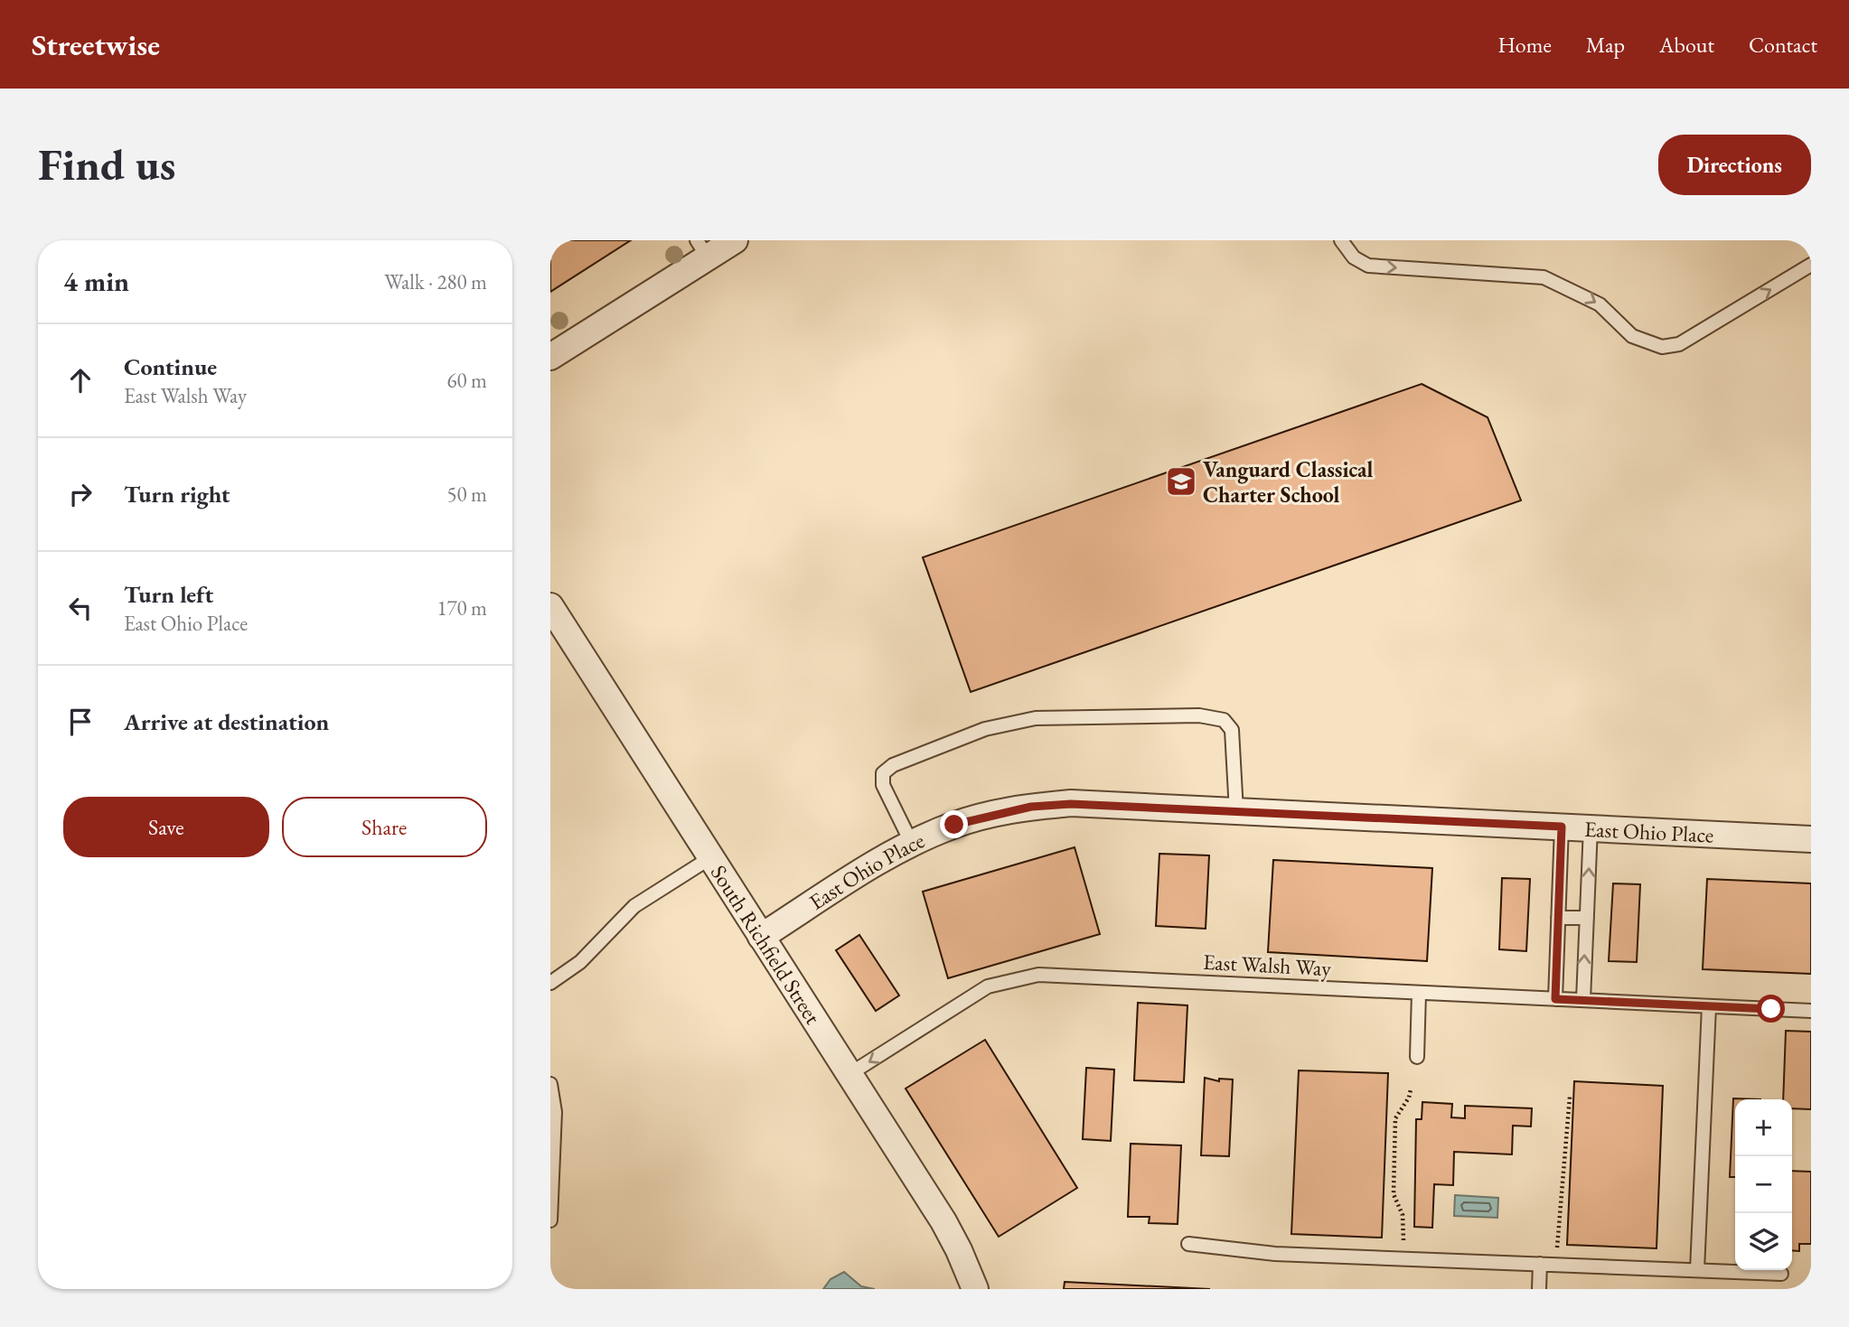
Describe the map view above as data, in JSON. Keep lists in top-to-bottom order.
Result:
{
  "streets": {
    "street": ["East Ohio Place", "South Richfield Street"],
    "lane": ["East Walsh Way"]
  },
  "crossings": [
    ["East Ohio Place", "South Richfield Street"],
    ["South Richfield Street", "East Walsh Way"]
  ],
  "one_way": ["East Walsh Way"],
  "places": {
    "school or university": ["Vanguard Classical Charter School"]
  },
  "page": {
    "header": "Streetwise",
    "nav": [
      "Home",
      "Map",
      "About",
      "Contact"
    ],
    "buttons": [
      "Directions",
      ["Save", "Share"]
    ],
    "title": "Find us",
    "heading": ["4 min", "Walk · 280 m"],
    "list": [
      ["Continue", "East Walsh Way", "60 m"],
      ["Turn right", "50 m"],
      ["Turn left", "East Ohio Place", "170 m"],
      "Arrive at destination"
    ],
    "map_buttons": ["+", "−"]
  }
}
